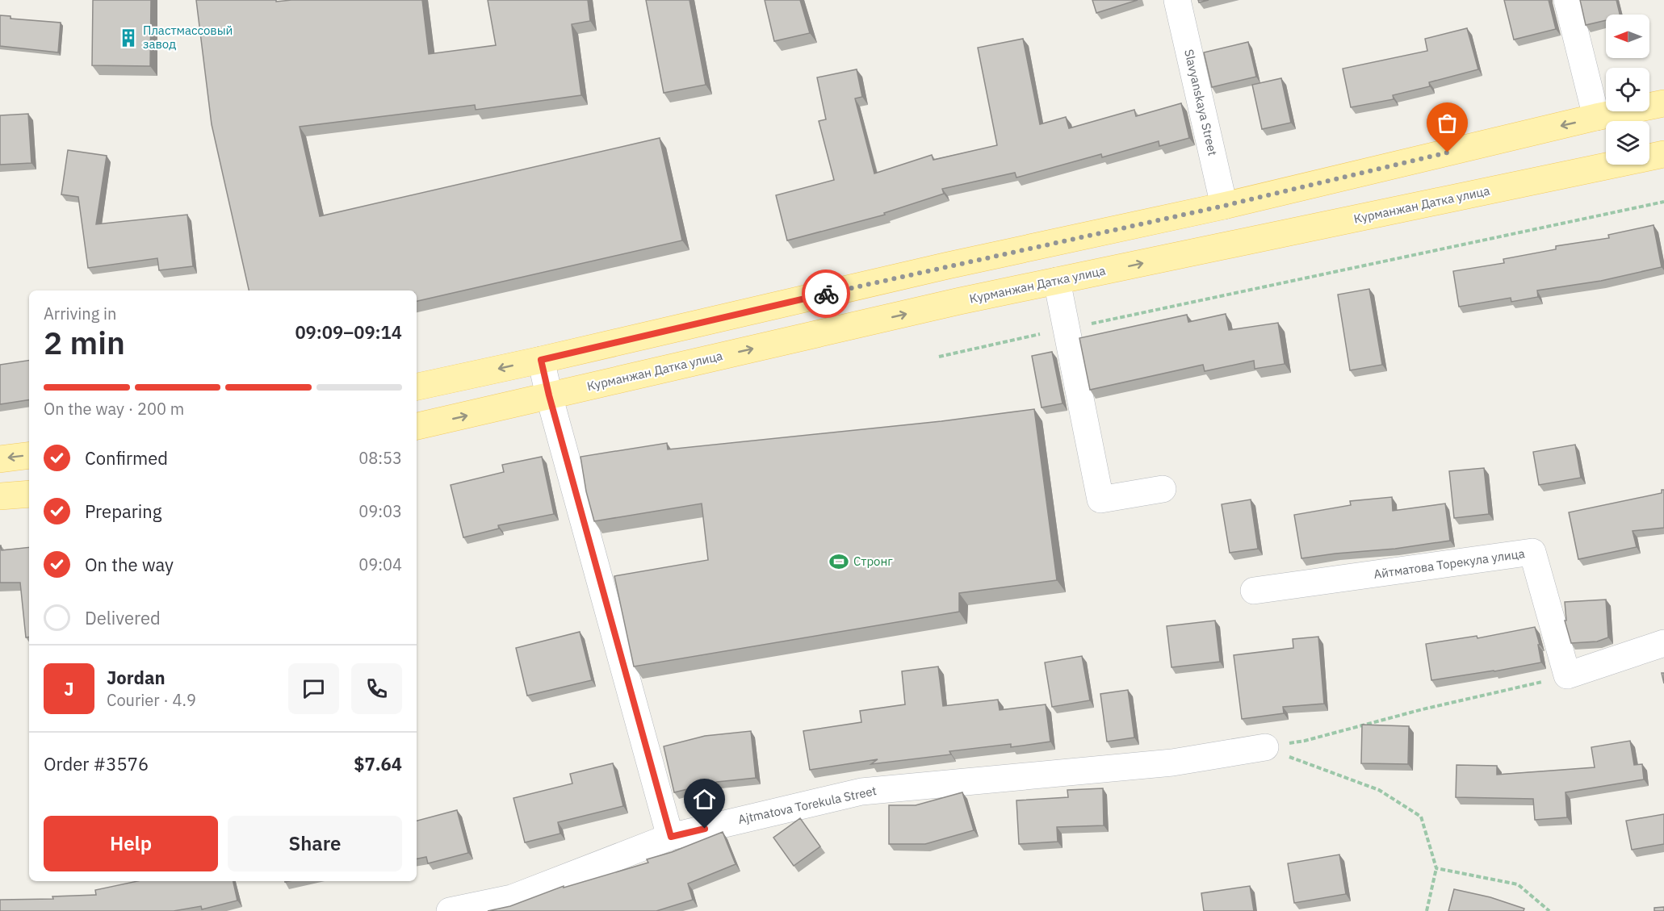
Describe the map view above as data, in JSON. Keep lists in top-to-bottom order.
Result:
{
  "streets": {
    "main road": ["Курманжан Датка улица"],
    "street": ["Slavyanskaya Street", "Айтматова Торекула улица", "Ajtmatova Torekula Street"]
  },
  "places": {
    "building": ["Пластмассовый завод"],
    "sports": ["Стронг"]
  },
  "north": "left",
  "page": {
    "heading": ["2 min", "Arriving in", "09:09–09:14"],
    "panel": [
      "Jordan",
      "Courier · 4.9",
      "Order #3576",
      "$7.64"
    ],
    "bar": "On the way · 200 m",
    "list": [
      ["Confirmed", "08:53"],
      ["Preparing", "09:03"],
      ["On the way", "09:04"],
      "Delivered"
    ],
    "round": "J",
    "buttons": ["Help", "Share"]
  }
}
